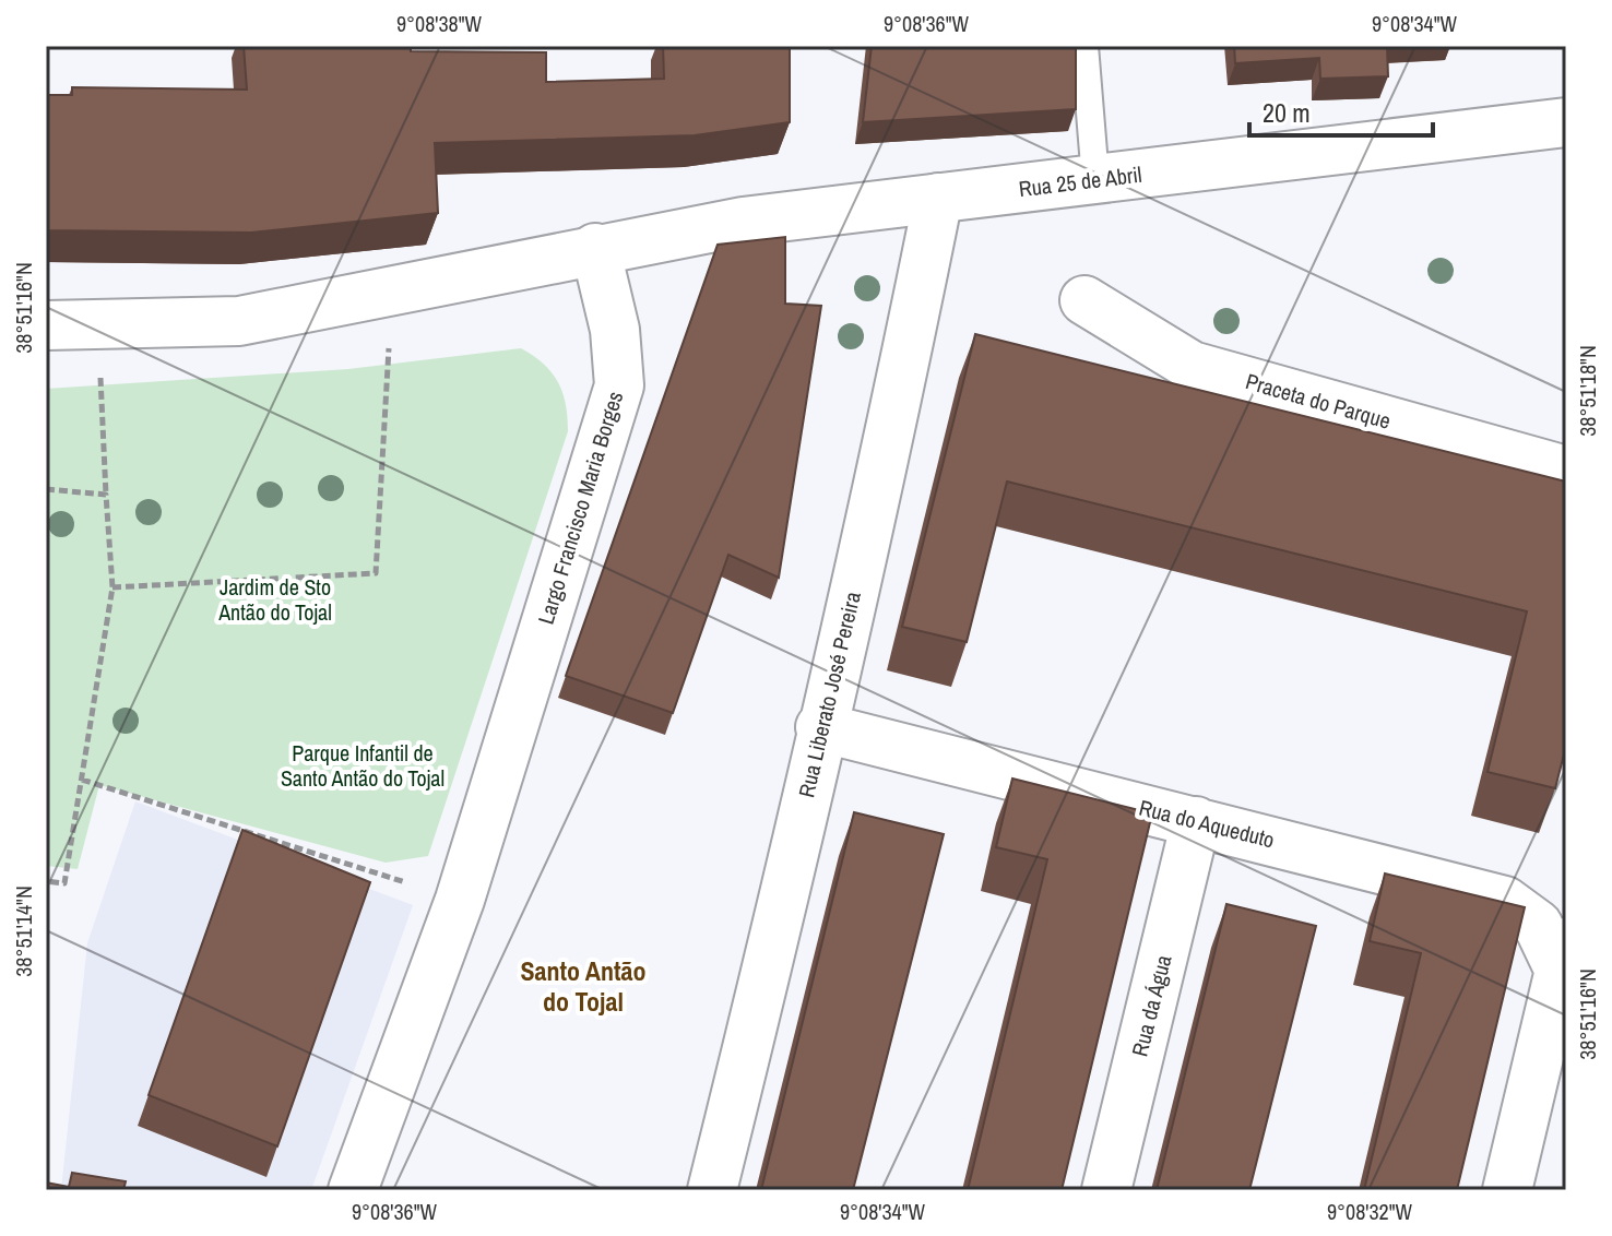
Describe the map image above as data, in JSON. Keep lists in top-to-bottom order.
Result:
{
  "streets": {
    "street": [
      "Rua 25 de Abril",
      "Praceta do Parque",
      "Largo Francisco Maria Borges",
      "Rua Liberato José Pereira",
      "Rua do Aqueduto",
      "Rua da Água"
    ]
  },
  "crossings": [
    ["Rua 25 de Abril", "Largo Francisco Maria Borges"],
    ["Rua 25 de Abril", "Rua Liberato José Pereira"],
    ["Rua Liberato José Pereira", "Rua do Aqueduto"],
    ["Rua do Aqueduto", "Rua da Água"]
  ],
  "districts": ["Santo Antão do Tojal"],
  "parks": ["Jardim de Sto Antão do Tojal", "Parque Infantil de Santo Antão do Tojal"],
  "scale_bar": "20 m",
  "coordinates": [
    "9°08'38\"W",
    "9°08'36\"W",
    "9°08'34\"W",
    "38°51'16\"N",
    "38°51'18\"N",
    "38°51'14\"N",
    "9°08'32\"W"
  ]
}
